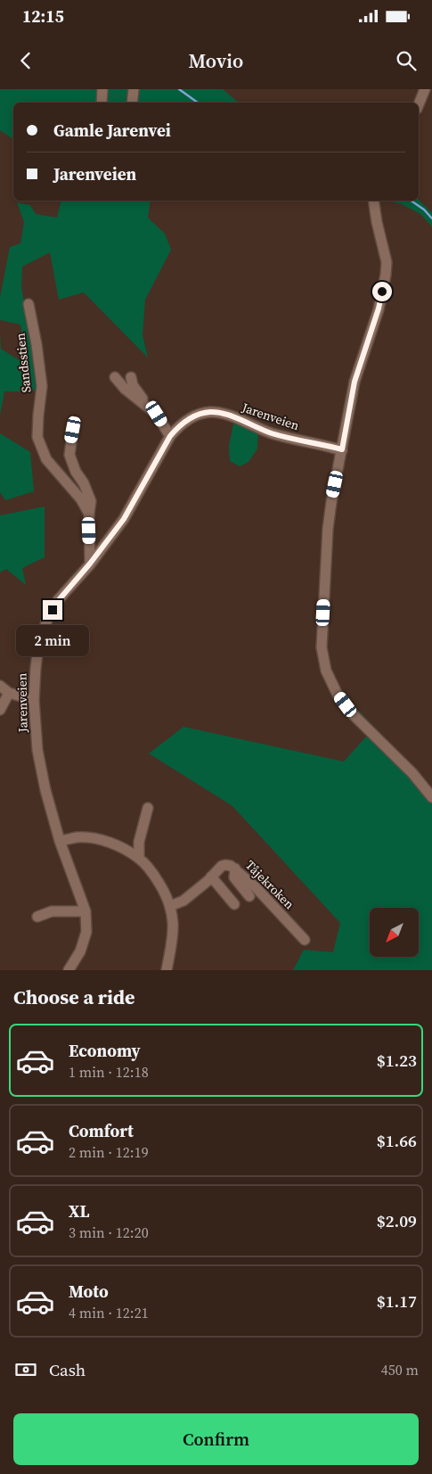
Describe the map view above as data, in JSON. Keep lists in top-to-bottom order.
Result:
{
  "streets": {
    "street": ["Sandsstien", "Jarenveien", "Tåjekroken"]
  },
  "north": "bottom left",
  "page": {
    "status": "12:15",
    "header": "Movio",
    "banner": ["Gamle Jarenvei", "Jarenveien"],
    "bubble": "2 min",
    "heading": "Choose a ride",
    "list": [
      {
        "name": "Economy",
        "note": "1 min · 12:18",
        "value": "$1.23"
      },
      {
        "name": "Comfort",
        "note": "2 min · 12:19",
        "value": "$1.66"
      },
      {
        "name": "XL",
        "note": "3 min · 12:20",
        "value": "$2.09"
      },
      {
        "name": "Moto",
        "note": "4 min · 12:21",
        "value": "$1.17"
      }
    ],
    "pay": ["Cash", "450 m"],
    "buttons": "Confirm"
  }
}
